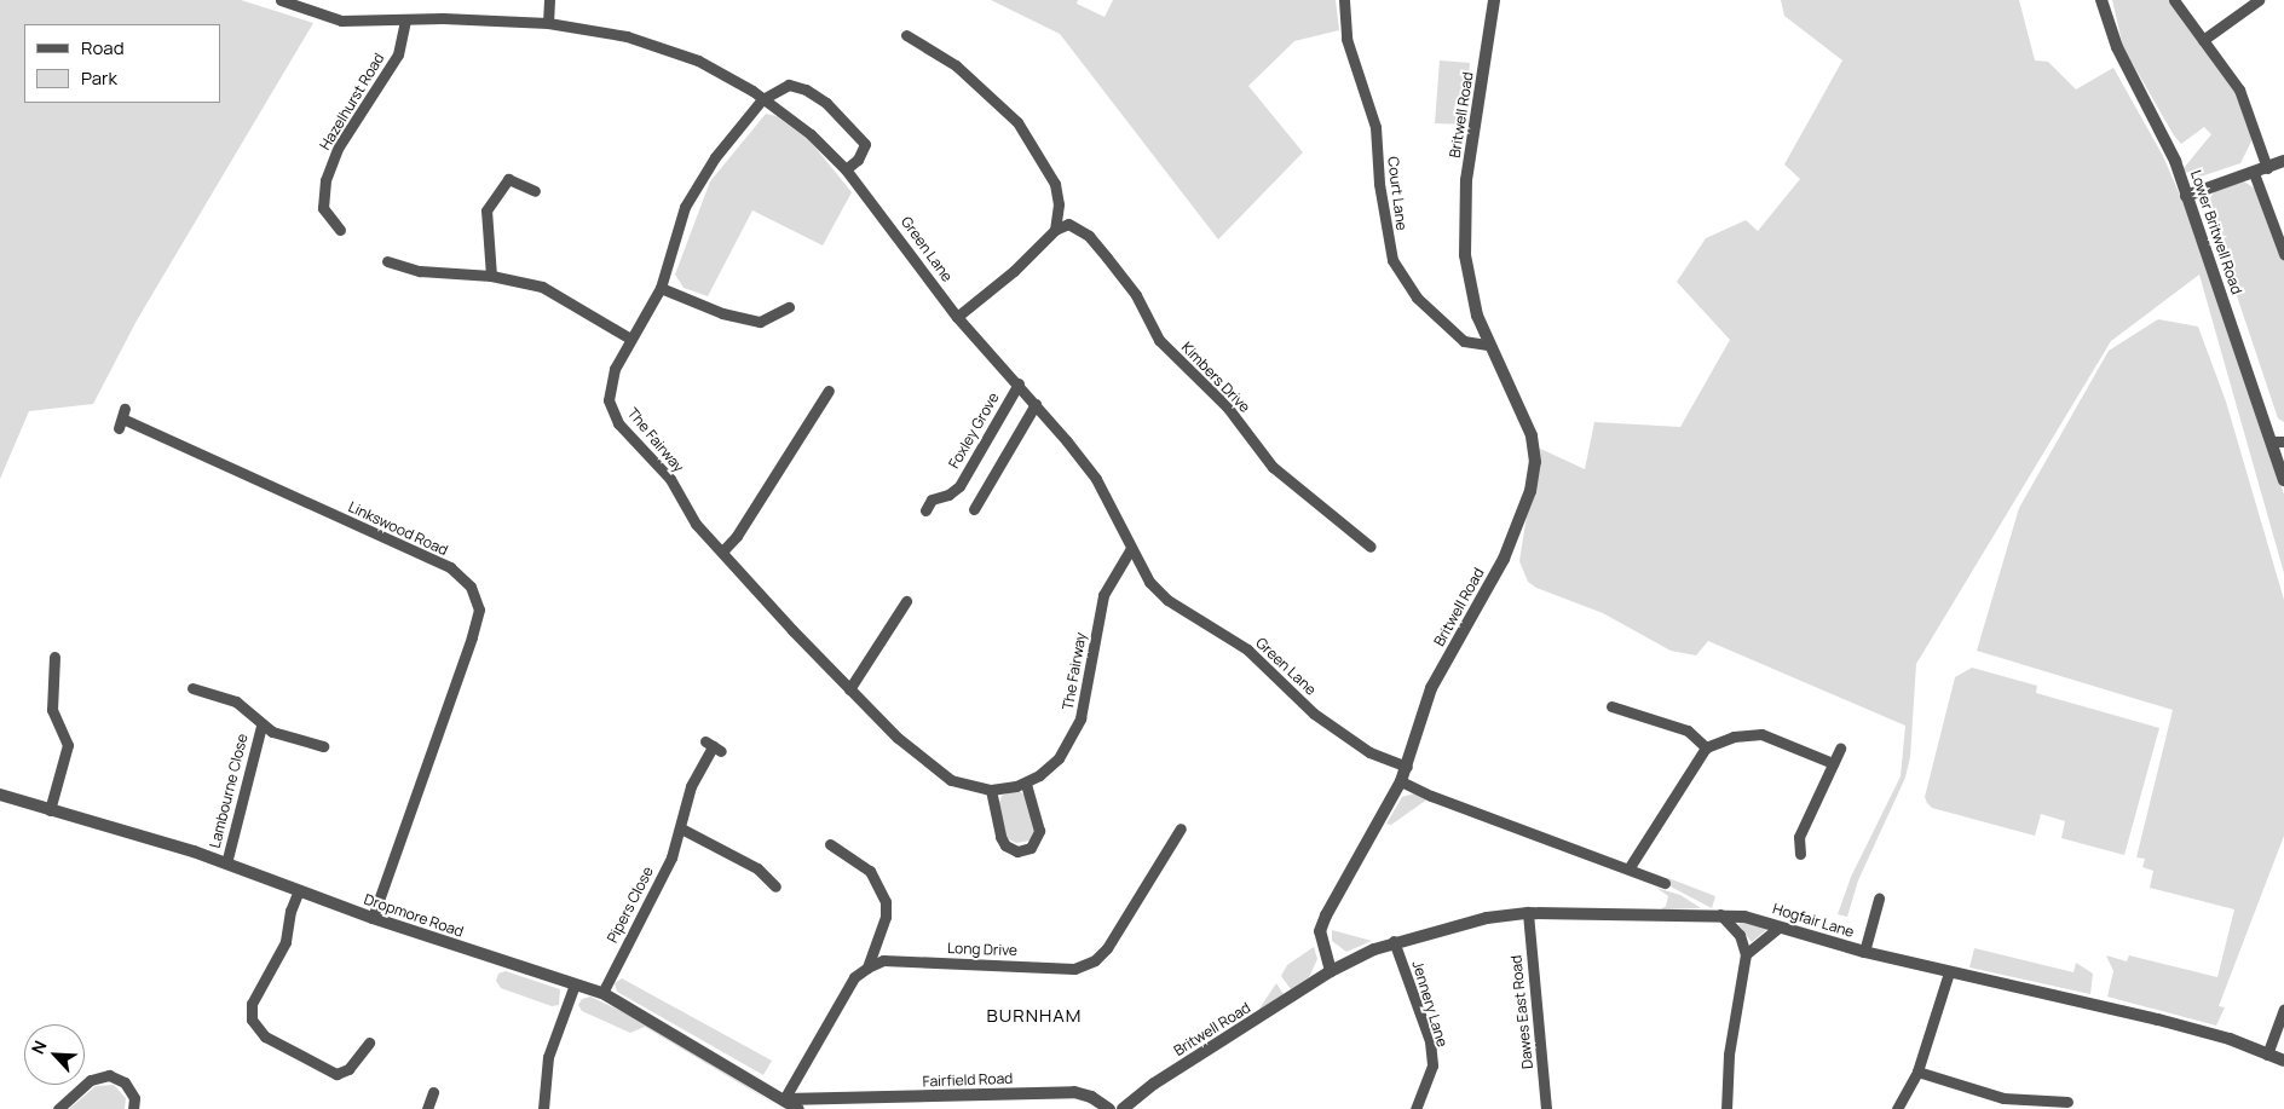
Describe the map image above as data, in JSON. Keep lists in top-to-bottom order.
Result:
{
  "streets": {
    "street": [
      "Hazelhurst Road",
      "Britwell Road",
      "Court Lane",
      "Lower Britwell Road",
      "Green Lane",
      "Kimbers Drive",
      "Foxley Grove",
      "The Fairway",
      "Linkswood Road",
      "Lambourne Close",
      "Pipers Close",
      "Dropmore Road",
      "Hogfair Lane",
      "Long Drive",
      "Jennery Lane",
      "Dawes East Road",
      "Fairfield Road"
    ]
  },
  "crossings": [
    ["Hazelhurst Road", "Green Lane"],
    ["Britwell Road", "Court Lane"],
    ["Britwell Road", "Green Lane"],
    ["Britwell Road", "Hogfair Lane"],
    ["Green Lane", "Foxley Grove"],
    ["Green Lane", "The Fairway"],
    ["Linkswood Road", "Dropmore Road"],
    ["Lambourne Close", "Dropmore Road"],
    ["Pipers Close", "Dropmore Road"],
    ["Dropmore Road", "Fairfield Road"],
    ["Hogfair Lane", "Jennery Lane"],
    ["Hogfair Lane", "Dawes East Road"]
  ],
  "districts": ["BURNHAM"],
  "legend": ["Road", "Park"],
  "north": "top left"
}
